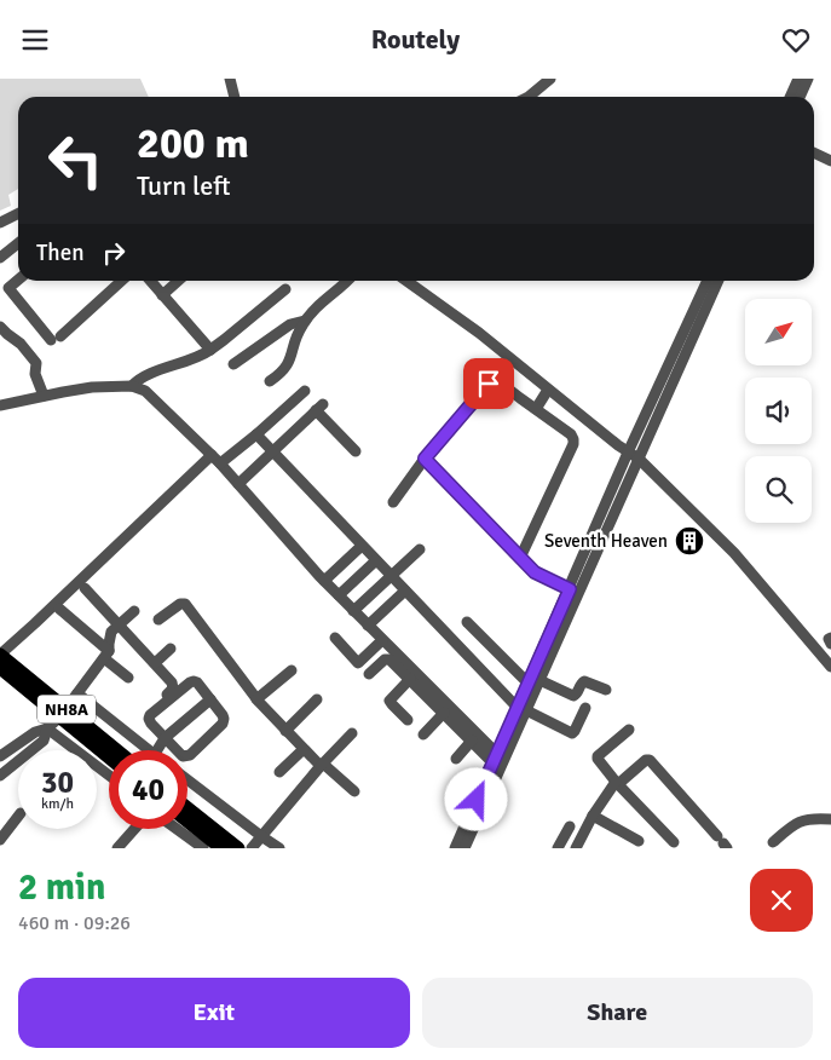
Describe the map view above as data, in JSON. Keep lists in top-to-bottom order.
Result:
{
  "streets": {
    "main road": ["NH8A"]
  },
  "places": {
    "building": ["Seventh Heaven"]
  },
  "north": "top right",
  "page": {
    "header": "Routely",
    "turn": ["200 m", "Turn left"],
    "then": "Then",
    "speed": "30 km/h",
    "limit": "40",
    "heading": ["2 min", "460 m · 09:26"],
    "buttons": ["Exit", "Share"]
  }
}
